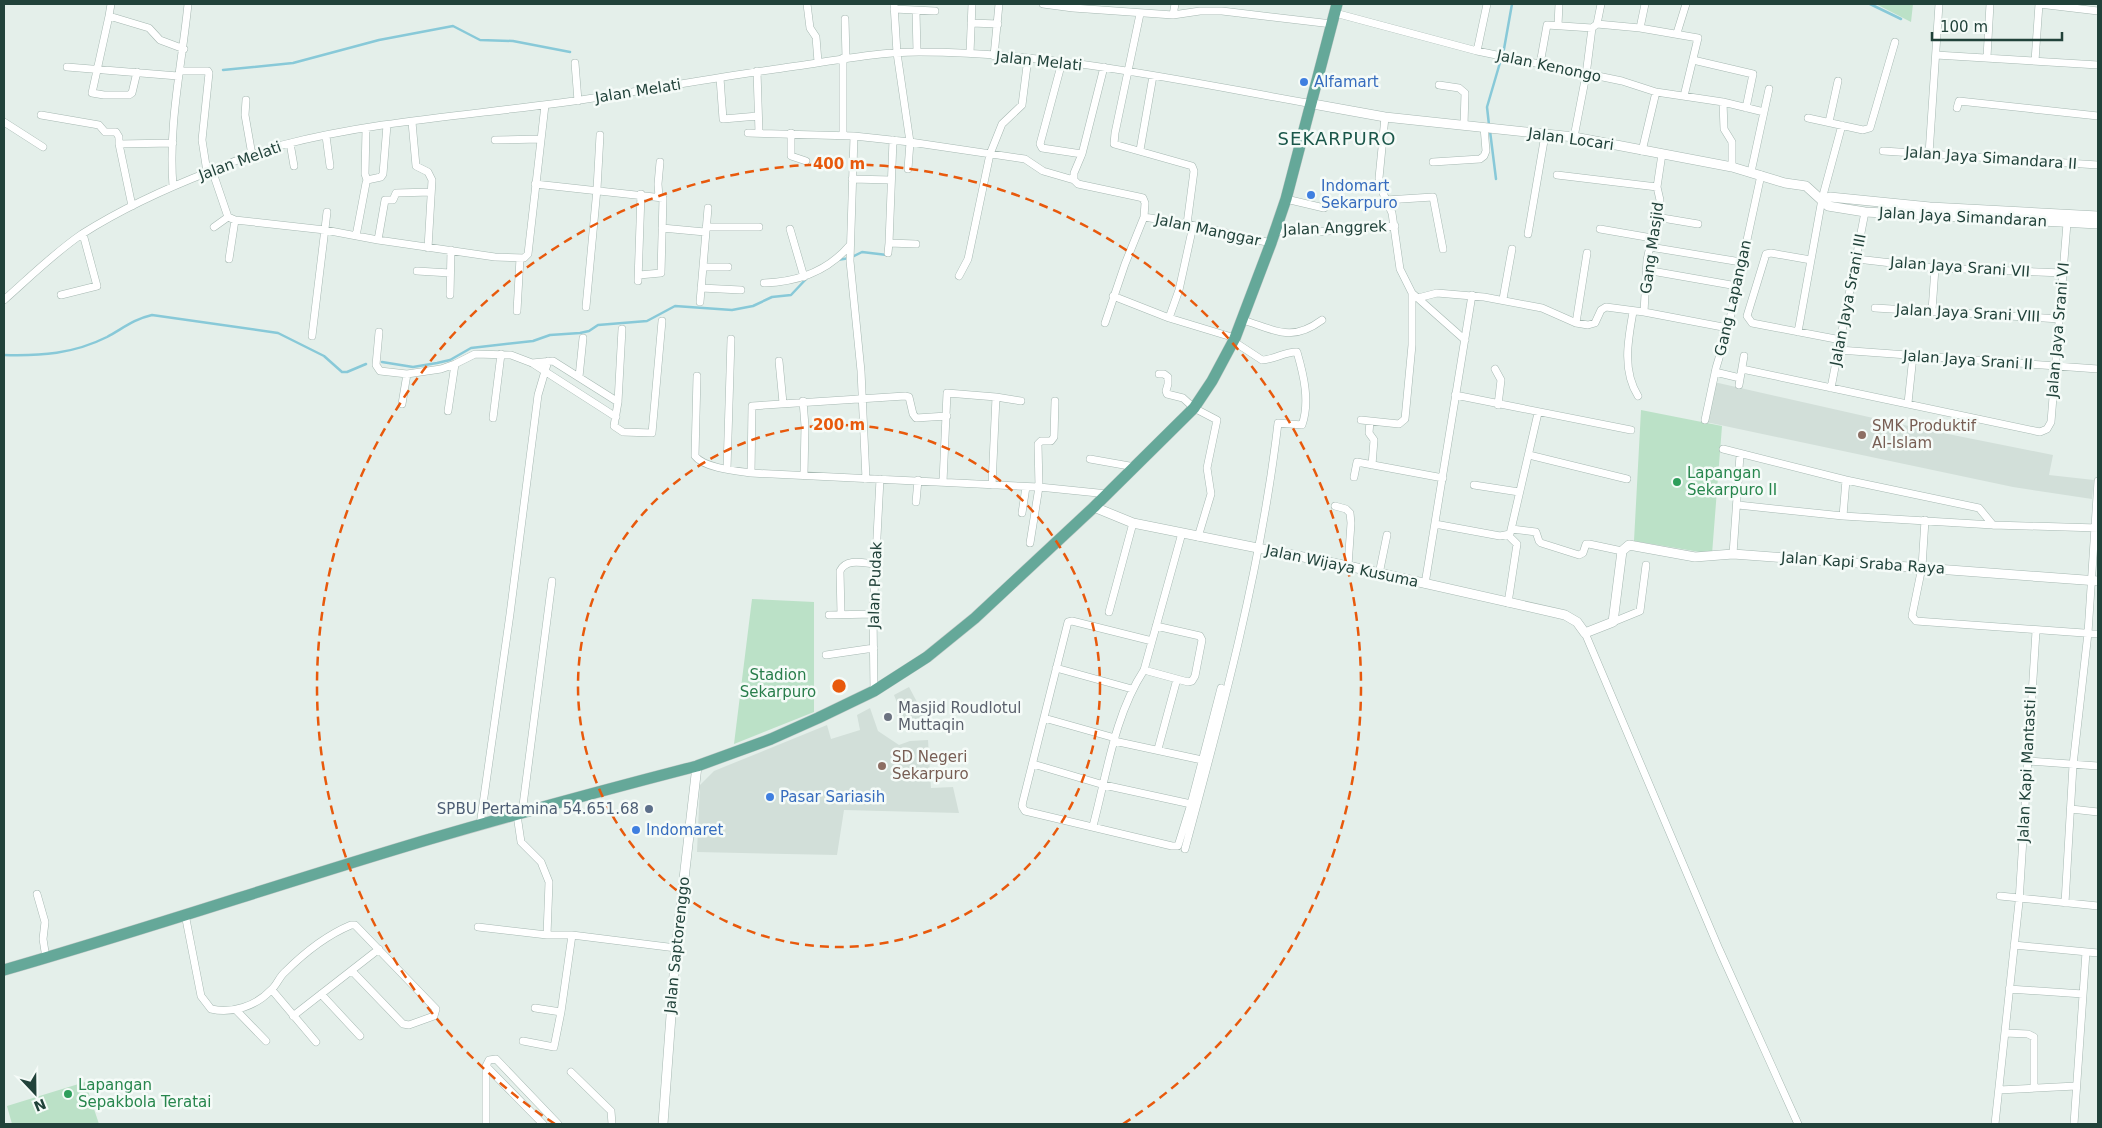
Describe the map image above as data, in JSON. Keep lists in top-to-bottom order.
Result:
{
  "streets": {
    "street": [
      "Jalan Melati",
      "Jalan Kenongo",
      "Jalan Locari",
      "Jalan Jaya Simandara II",
      "Jalan Jaya Simandaran",
      "Jalan Anggrek",
      "Jalan Manggar",
      "Gang Masjid",
      "Jalan Jaya Srani VII",
      "Gang Lapangan",
      "Jalan Jaya Srani III",
      "Jalan Jaya Srani VIII",
      "Jalan Jaya Srani VI",
      "Jalan Jaya Srani II",
      "Jalan Kapi Sraba Raya",
      "Jalan Wijaya Kusuma",
      "Jalan Pudak",
      "Jalan Kapi Mantasti II",
      "Jalan Saptorenggo"
    ]
  },
  "crossings": [
    ["Jalan Melati", "Jalan Locari"],
    ["Jalan Locari", "Jalan Jaya Simandaran"],
    ["Jalan Locari", "Gang Masjid"],
    ["Jalan Locari", "Gang Lapangan"],
    ["Jalan Jaya Simandaran", "Jalan Jaya Srani III"],
    ["Jalan Jaya Simandaran", "Jalan Jaya Srani VI"],
    ["Jalan Jaya Srani VII", "Jalan Jaya Srani III"],
    ["Jalan Jaya Srani VII", "Jalan Jaya Srani VI"],
    ["Jalan Jaya Srani III", "Jalan Jaya Srani II"],
    ["Jalan Jaya Srani VIII", "Jalan Jaya Srani VI"],
    ["Jalan Jaya Srani VI", "Jalan Jaya Srani II"]
  ],
  "districts": ["SEKARPURO"],
  "parks": ["Stadion Sekarpuro"],
  "places": [
    "Alfamart",
    "Indomart Sekarpuro",
    "SMK Produktif Al-Islam",
    "Lapangan Sekarpuro II",
    "Masjid Roudlotul Muttaqin",
    "SD Negeri Sekarpuro",
    "Pasar Sariasih",
    "SPBU Pertamina 54.651.68",
    "Indomaret",
    "Lapangan Sepakbola Teratai"
  ],
  "scale_bar": "100 m",
  "north": "bottom",
  "rings": ["400 m", "200 m"]
}
